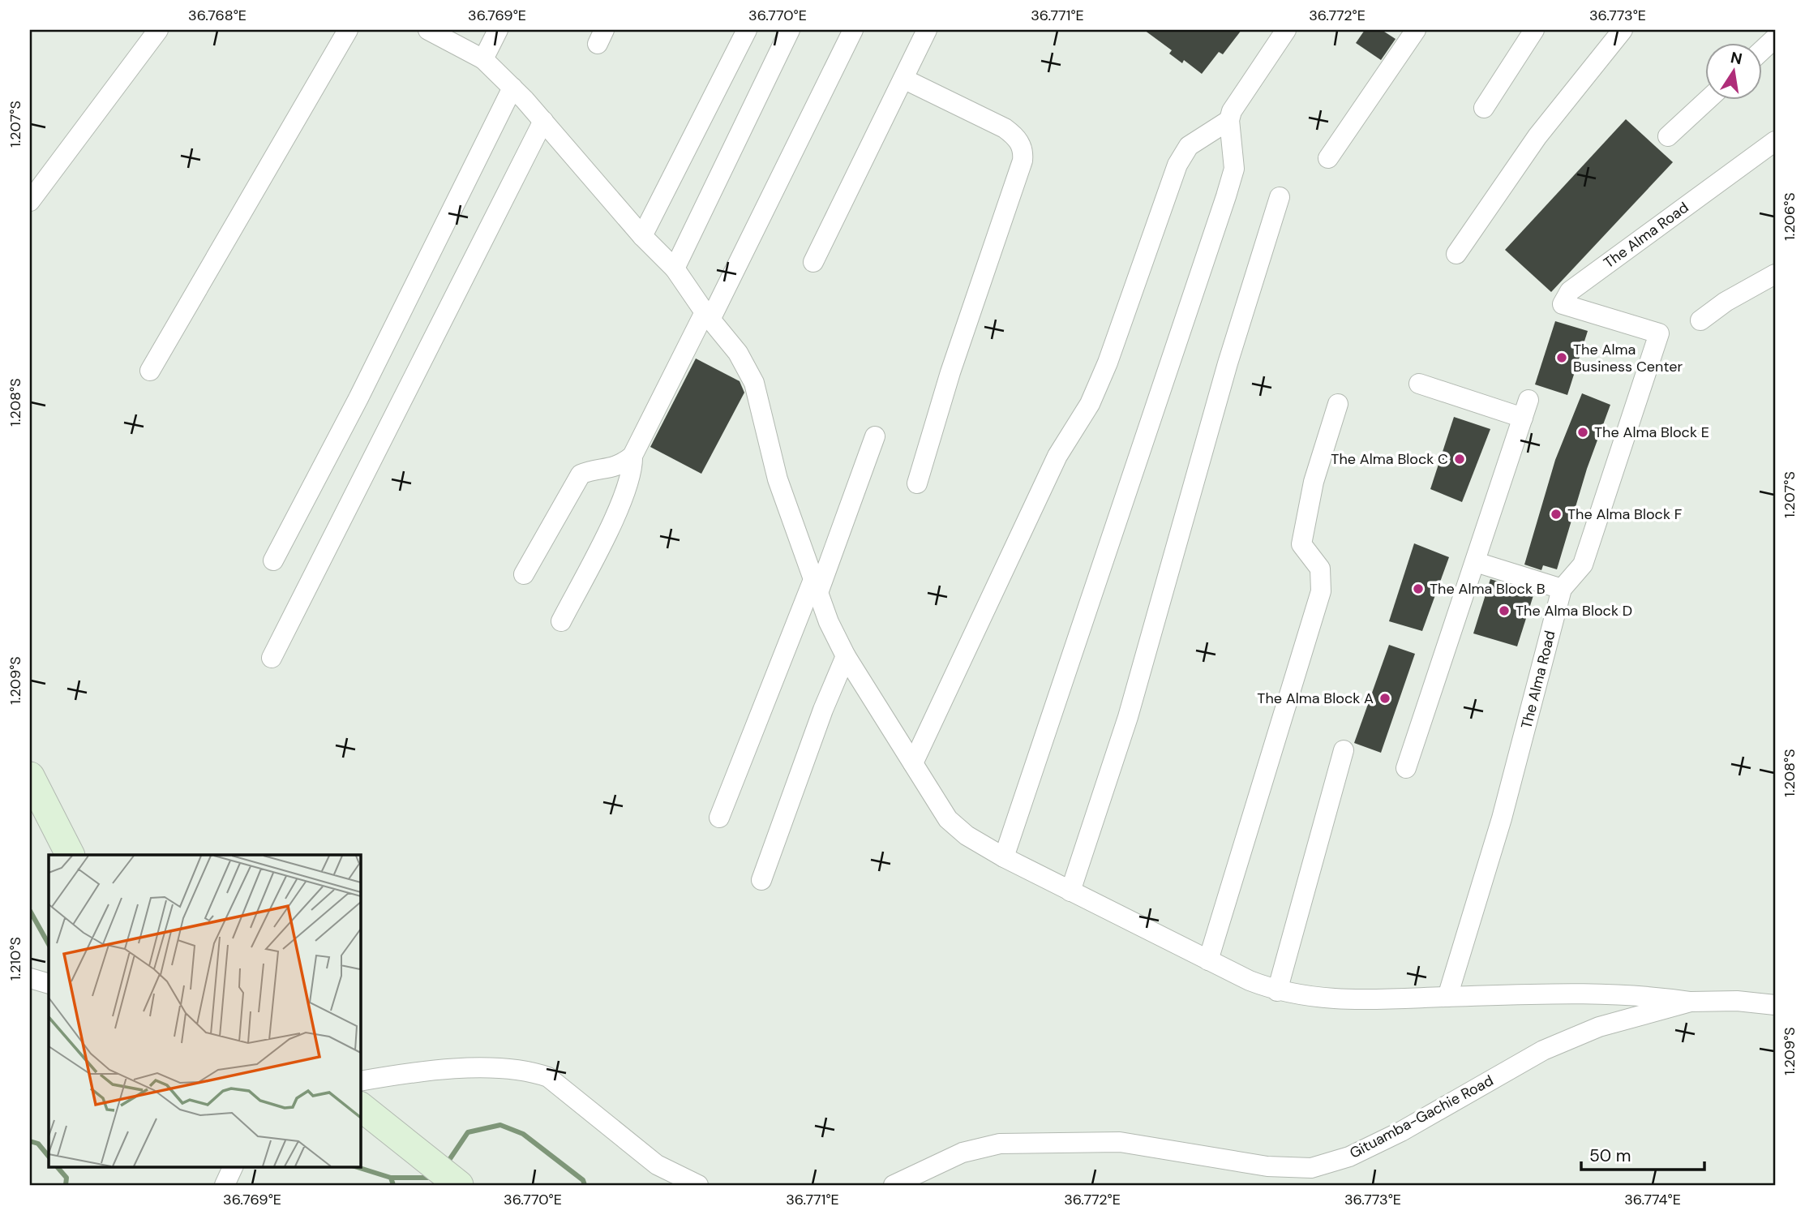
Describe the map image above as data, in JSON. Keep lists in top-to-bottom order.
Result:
{
  "streets": {
    "street": ["The Alma Road", "Gituamba-Gachie Road"]
  },
  "places": [
    "The Alma Business Center",
    "The Alma Block E",
    "The Alma Block C",
    "The Alma Block F",
    "The Alma Block B",
    "The Alma Block D",
    "The Alma Block A"
  ],
  "scale_bar": "50 m",
  "north": "top",
  "coordinates": [
    "36.768°E",
    "36.769°E",
    "36.770°E",
    "36.771°E",
    "36.772°E",
    "36.773°E",
    "1.207°S",
    "1.206°S",
    "1.208°S",
    "1.209°S",
    "1.210°S",
    "36.774°E"
  ]
}
